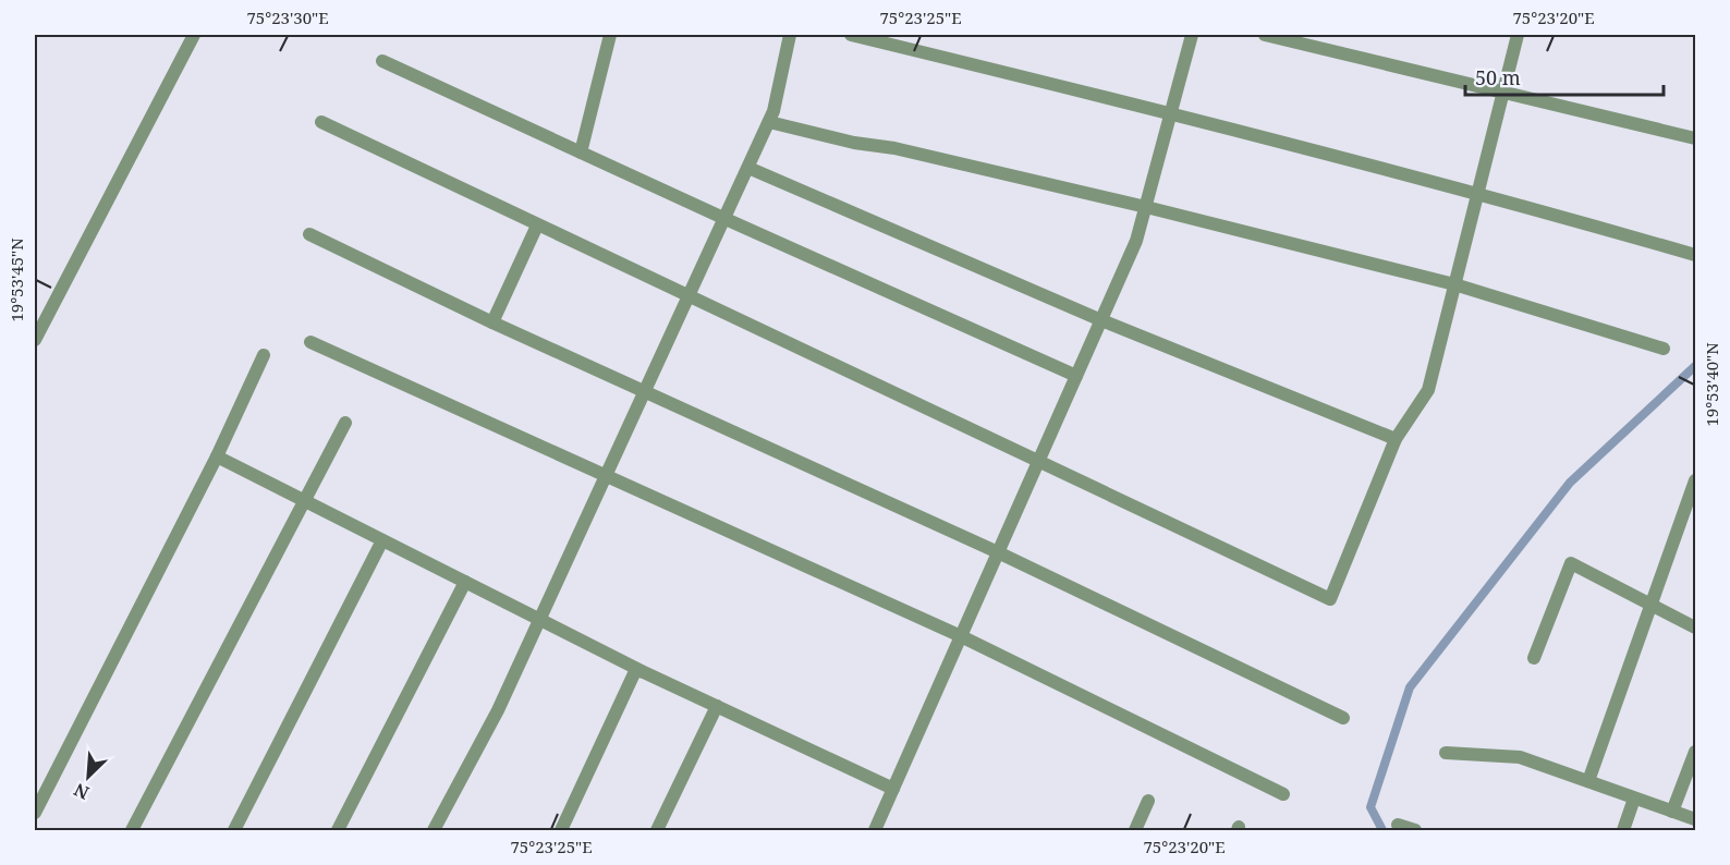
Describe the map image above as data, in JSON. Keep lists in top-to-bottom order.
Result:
{
  "scale_bar": "50 m",
  "north": "bottom left",
  "coordinates": [
    "75°23'30\"E",
    "75°23'25\"E",
    "75°23'20\"E",
    "19°53'45\"N",
    "19°53'40\"N"
  ]
}
